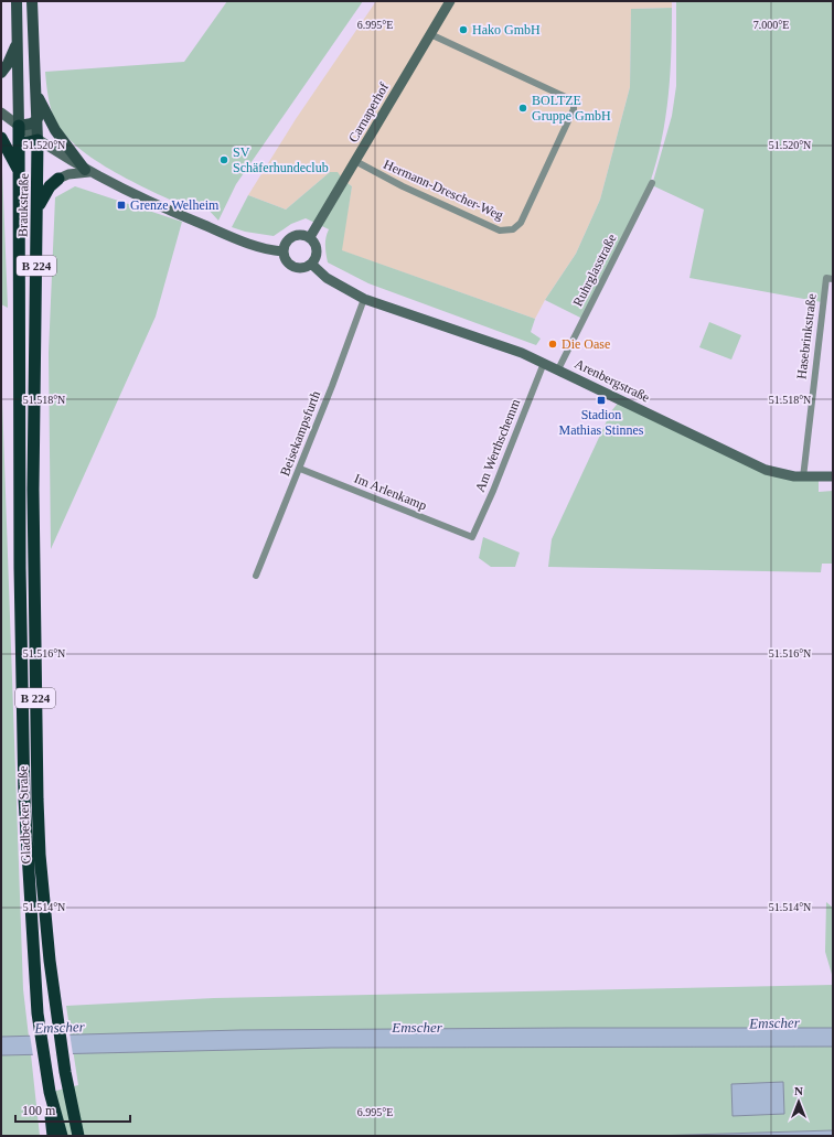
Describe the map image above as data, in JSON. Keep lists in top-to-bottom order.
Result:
{
  "streets": {
    "highway": ["Braukstraße", "B 224", "Gladbecker Straße"],
    "main road": ["Carnaperhof", "Arenbergstraße"],
    "street": [
      "Hermann-Drescher-Weg",
      "Ruhrglasstraße",
      "Hasebrinkstraße",
      "Beisekampsfurth",
      "Am Werthschemm",
      "Im Arlenkamp"
    ]
  },
  "crossings": [
    ["Carnaperhof", "Hermann-Drescher-Weg"],
    ["Carnaperhof", "Arenbergstraße"],
    ["Braukstraße", "Gladbecker Straße"],
    ["Ruhrglasstraße", "Arenbergstraße"],
    ["Hasebrinkstraße", "Arenbergstraße"],
    ["Arenbergstraße", "Beisekampsfurth"],
    ["Arenbergstraße", "Am Werthschemm"],
    ["Beisekampsfurth", "Im Arlenkamp"],
    ["Am Werthschemm", "Im Arlenkamp"]
  ],
  "water": ["Emscher"],
  "places": {
    "other": [
      "Hako GmbH",
      "BOLTZE Gruppe GmbH",
      "SV Schäferhundeclub",
      "Die Oase"
    ],
    "transit": ["Grenze Welheim", "Stadion Mathias Stinnes"]
  },
  "scale_bar": "100 m",
  "north": "top",
  "coordinates": [
    "6.995°E",
    "7.000°E",
    "51.520°N",
    "51.518°N",
    "51.516°N",
    "51.514°N"
  ]
}
